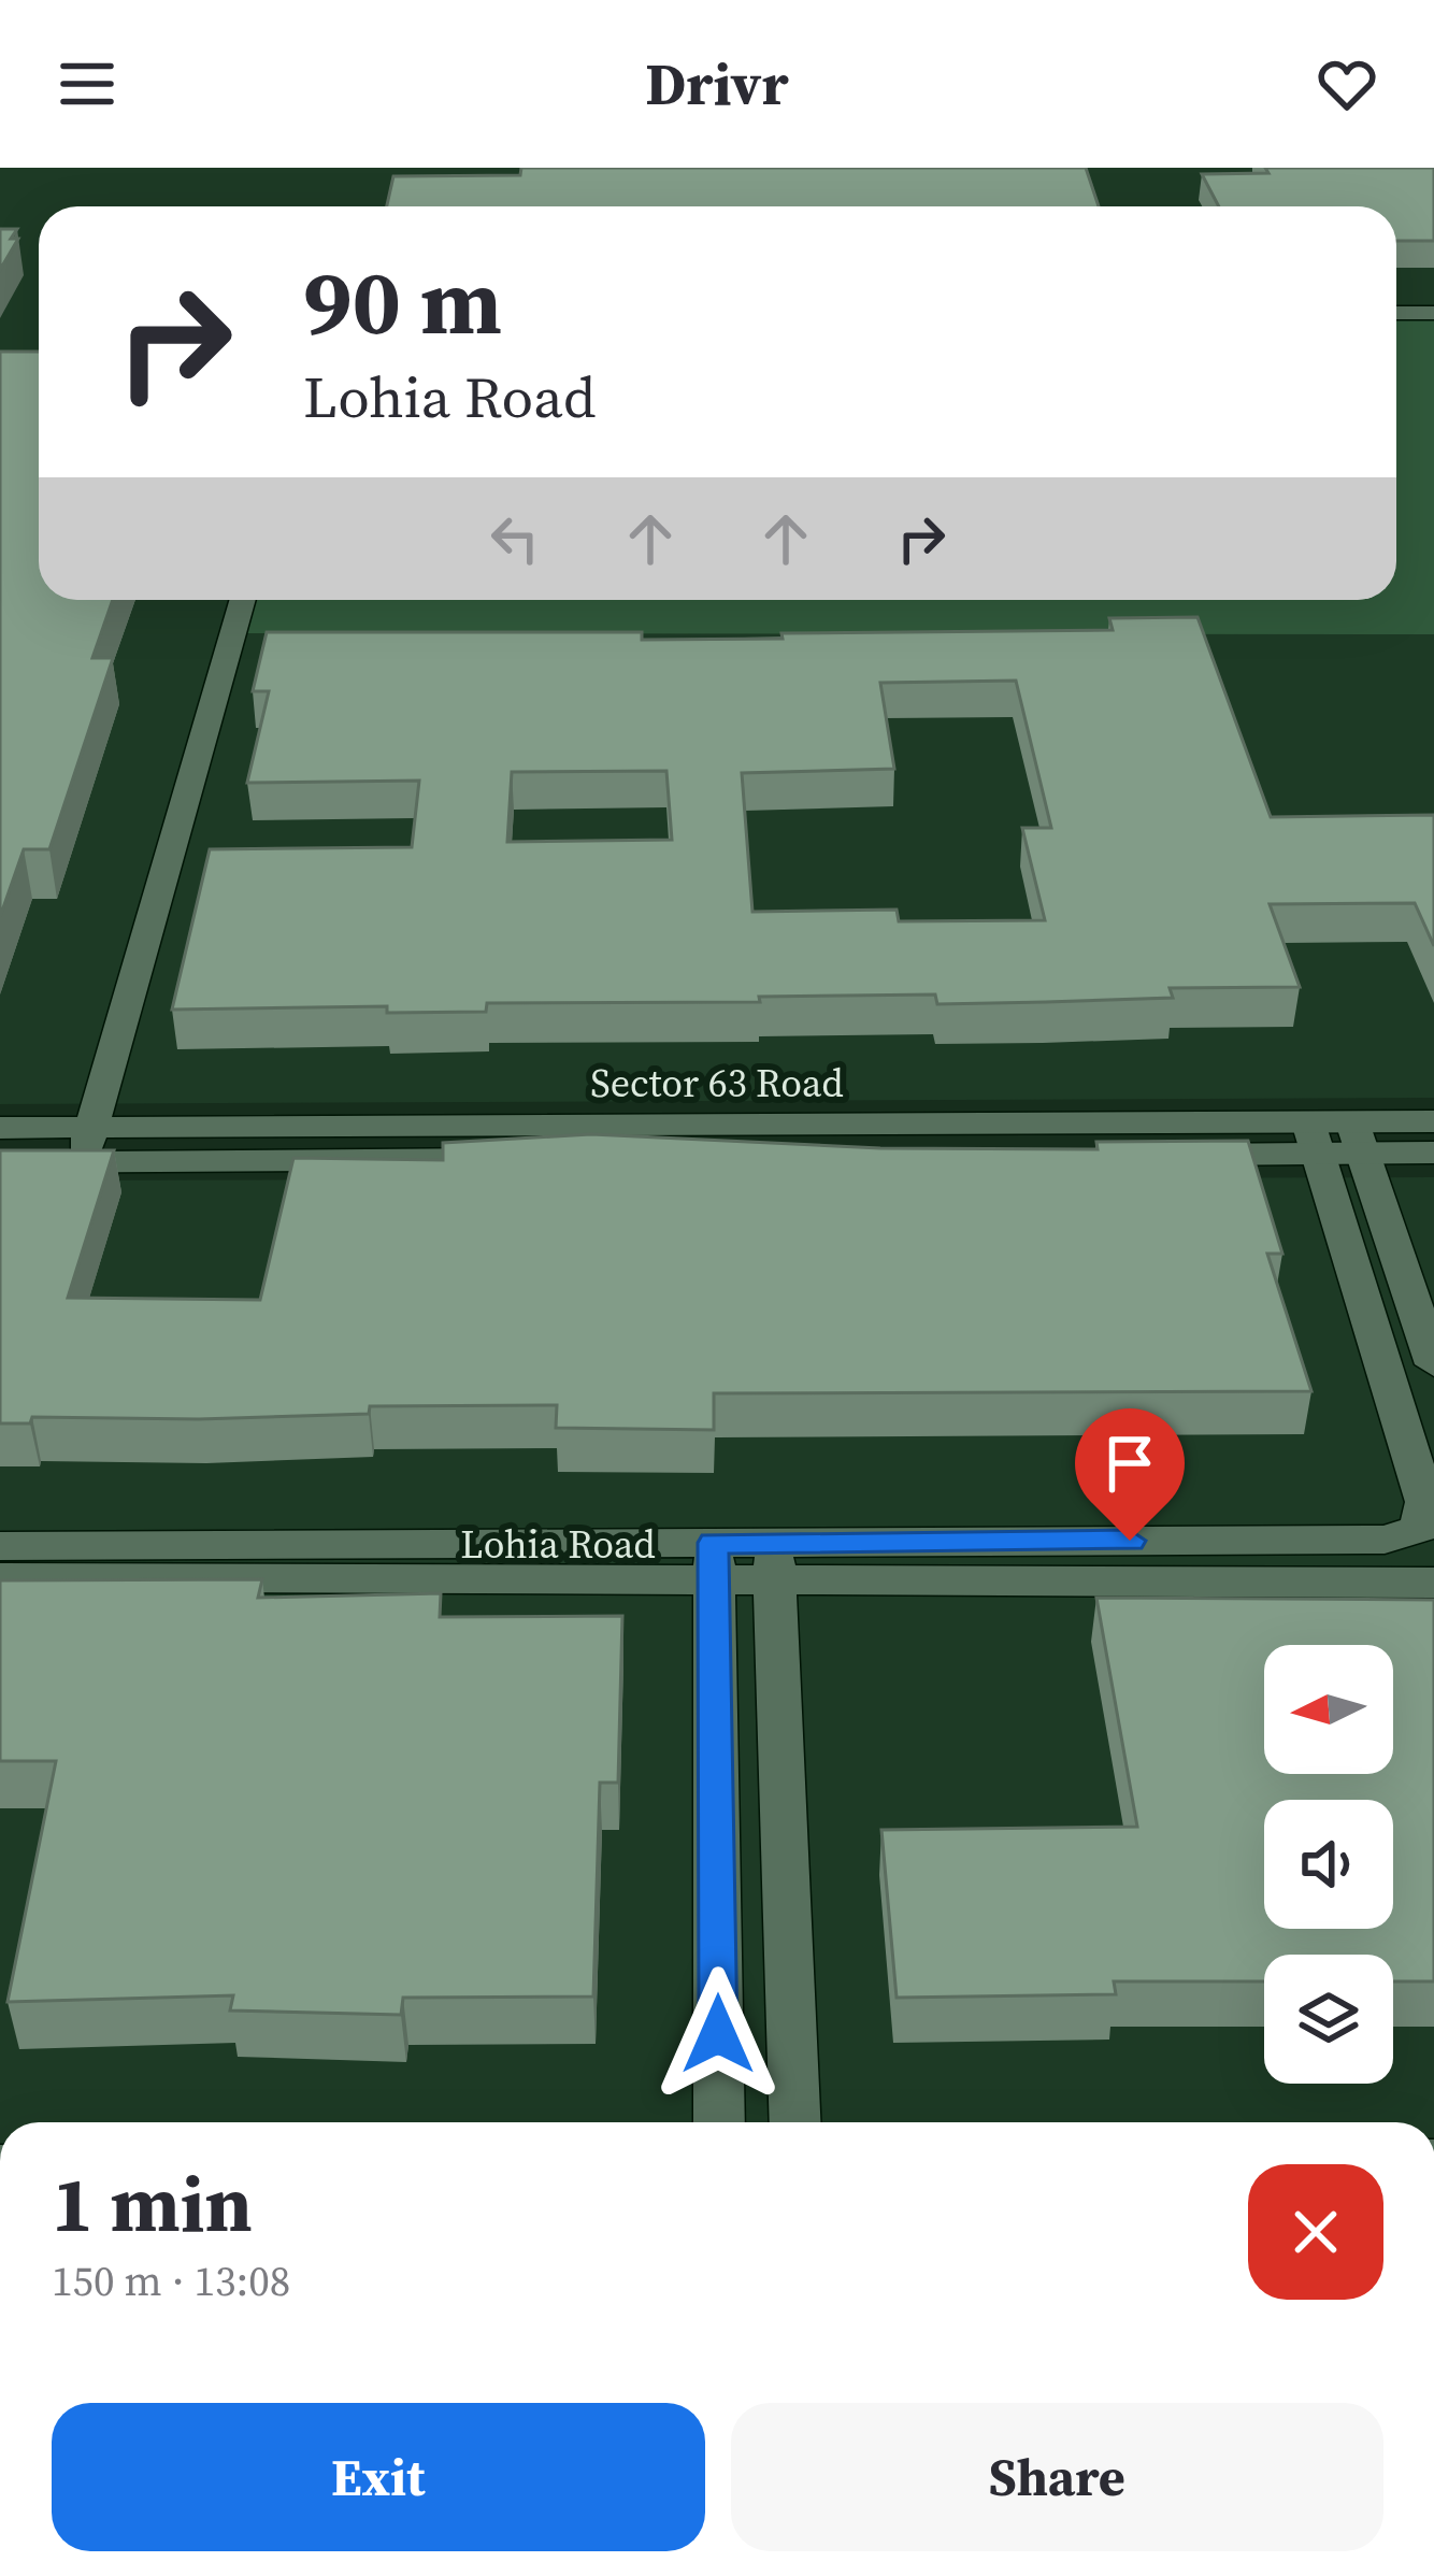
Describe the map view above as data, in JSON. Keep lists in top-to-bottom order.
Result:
{
  "streets": {
    "street": ["Sector 63 Road", "Lohia Road"]
  },
  "crossings": [
    ["Sector 63 Road", "Lohia Road"]
  ],
  "north": "left",
  "page": {
    "header": "Drivr",
    "turn": ["90 m", "Lohia Road"],
    "heading": ["1 min", "150 m · 13:08"],
    "buttons": ["Exit", "Share"]
  }
}
